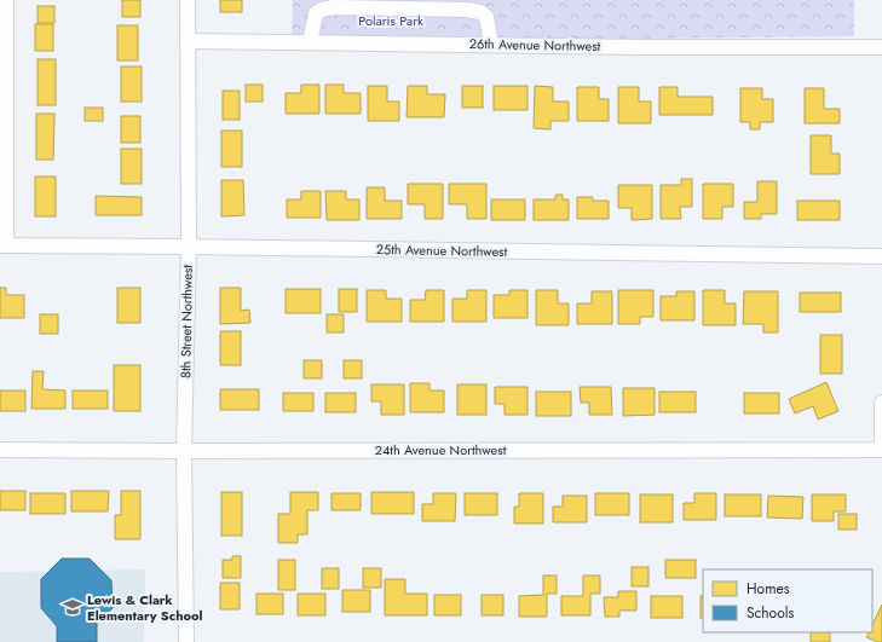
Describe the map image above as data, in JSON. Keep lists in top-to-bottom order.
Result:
{
  "streets": {
    "street": [
      "26th Avenue Northwest",
      "25th Avenue Northwest",
      "8th Street Northwest",
      "24th Avenue Northwest"
    ]
  },
  "crossings": [
    ["26th Avenue Northwest", "8th Street Northwest"],
    ["25th Avenue Northwest", "8th Street Northwest"],
    ["8th Street Northwest", "24th Avenue Northwest"]
  ],
  "parks": ["Polaris Park"],
  "places": {
    "school or university": ["Lewis & Clark Elementary School"]
  },
  "legend": ["Homes", "Schools"]
}
